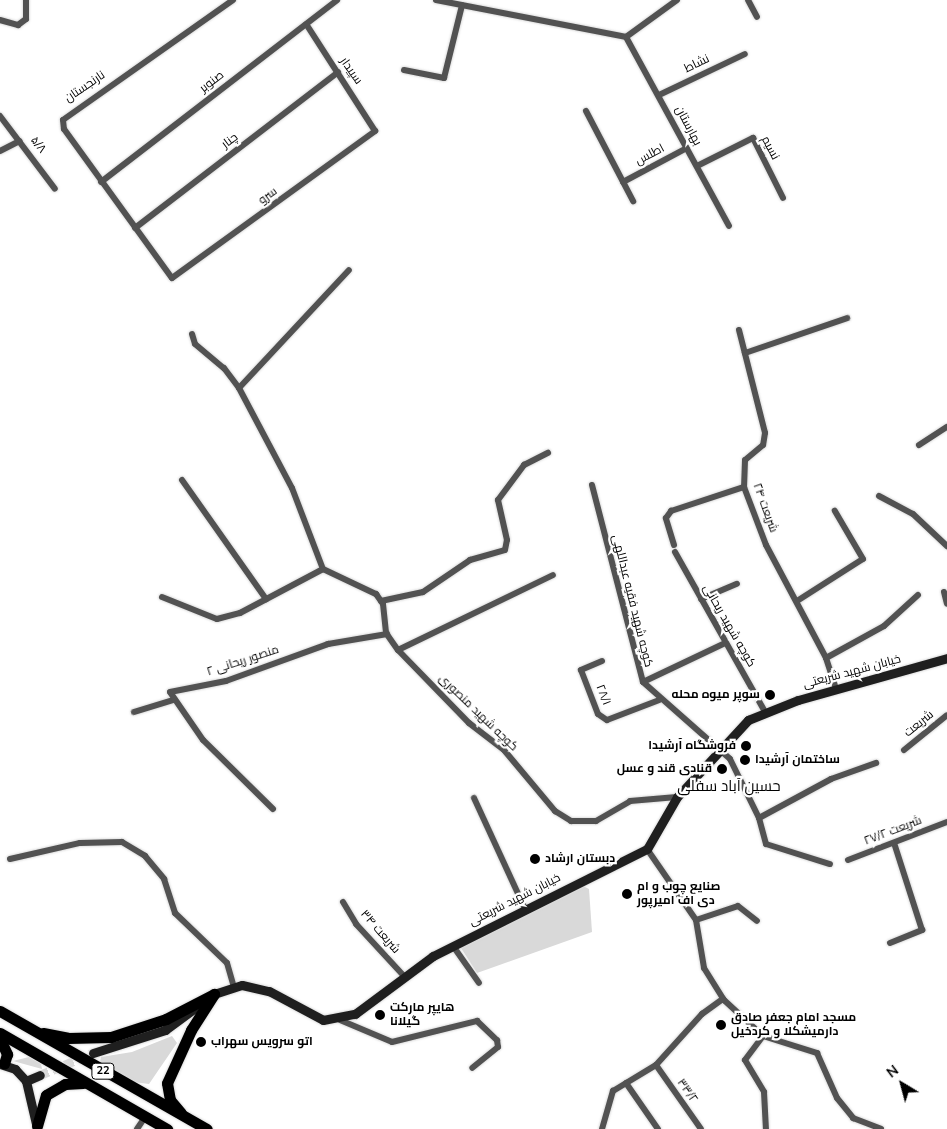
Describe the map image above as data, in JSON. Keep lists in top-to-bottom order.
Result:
{
  "streets": {
    "highway": ["22"],
    "street": [
      "نشاط",
      "سپیدار",
      "صنوبر",
      "نارنجستان",
      "بهارستان",
      "چنار",
      "۵/۸",
      "نسیم",
      "اطلس",
      "سرو",
      "شریعت ۲۴",
      "کوچه شهید فقیه عبداللهی",
      "کوچه شهید ریحانی",
      "منصور ریحانی ۲",
      "خیابان شهید شریعتی",
      "۲۸/۱",
      "کوچه شهید منصوری",
      "شریعت",
      "شریعت ۲۷/۲",
      "شریعت ۳۴",
      "۳۳/۲"
    ]
  },
  "crossings": [
    ["نشاط", "بهارستان"],
    ["سپیدار", "صنوبر"],
    ["سپیدار", "چنار"],
    ["سپیدار", "سرو"],
    ["صنوبر", "نارنجستان"],
    ["نارنجستان", "چنار"],
    ["نارنجستان", "سرو"],
    ["بهارستان", "نسیم"],
    ["بهارستان", "اطلس"],
    ["شریعت ۲۴", "کوچه شهید ریحانی"],
    ["شریعت ۲۴", "خیابان شهید شریعتی"],
    ["کوچه شهید فقیه عبداللهی", "خیابان شهید شریعتی"],
    ["کوچه شهید فقیه عبداللهی", "۲۸/۱"],
    ["کوچه شهید ریحانی", "خیابان شهید شریعتی"],
    ["منصور ریحانی ۲", "کوچه شهید منصوری"],
    ["خیابان شهید شریعتی", "کوچه شهید منصوری"],
    ["خیابان شهید شریعتی", "شریعت ۳۴"]
  ],
  "districts": ["حسین آباد سفلی"],
  "places": [
    "سوپر میوه محله",
    "فروشگاه آرشیدا",
    "ساختمان آرشیدا",
    "قنادی قند و عسل",
    "دبستان ارشاد",
    "صنایع چوب و ام دی اف امیرپور",
    "هایپر مارکت گیلانا",
    "مسجد امام جعفر صادق دارمیشکلا و کردخیل",
    "اتو سرویس سهراب"
  ],
  "north": "top left"
}
